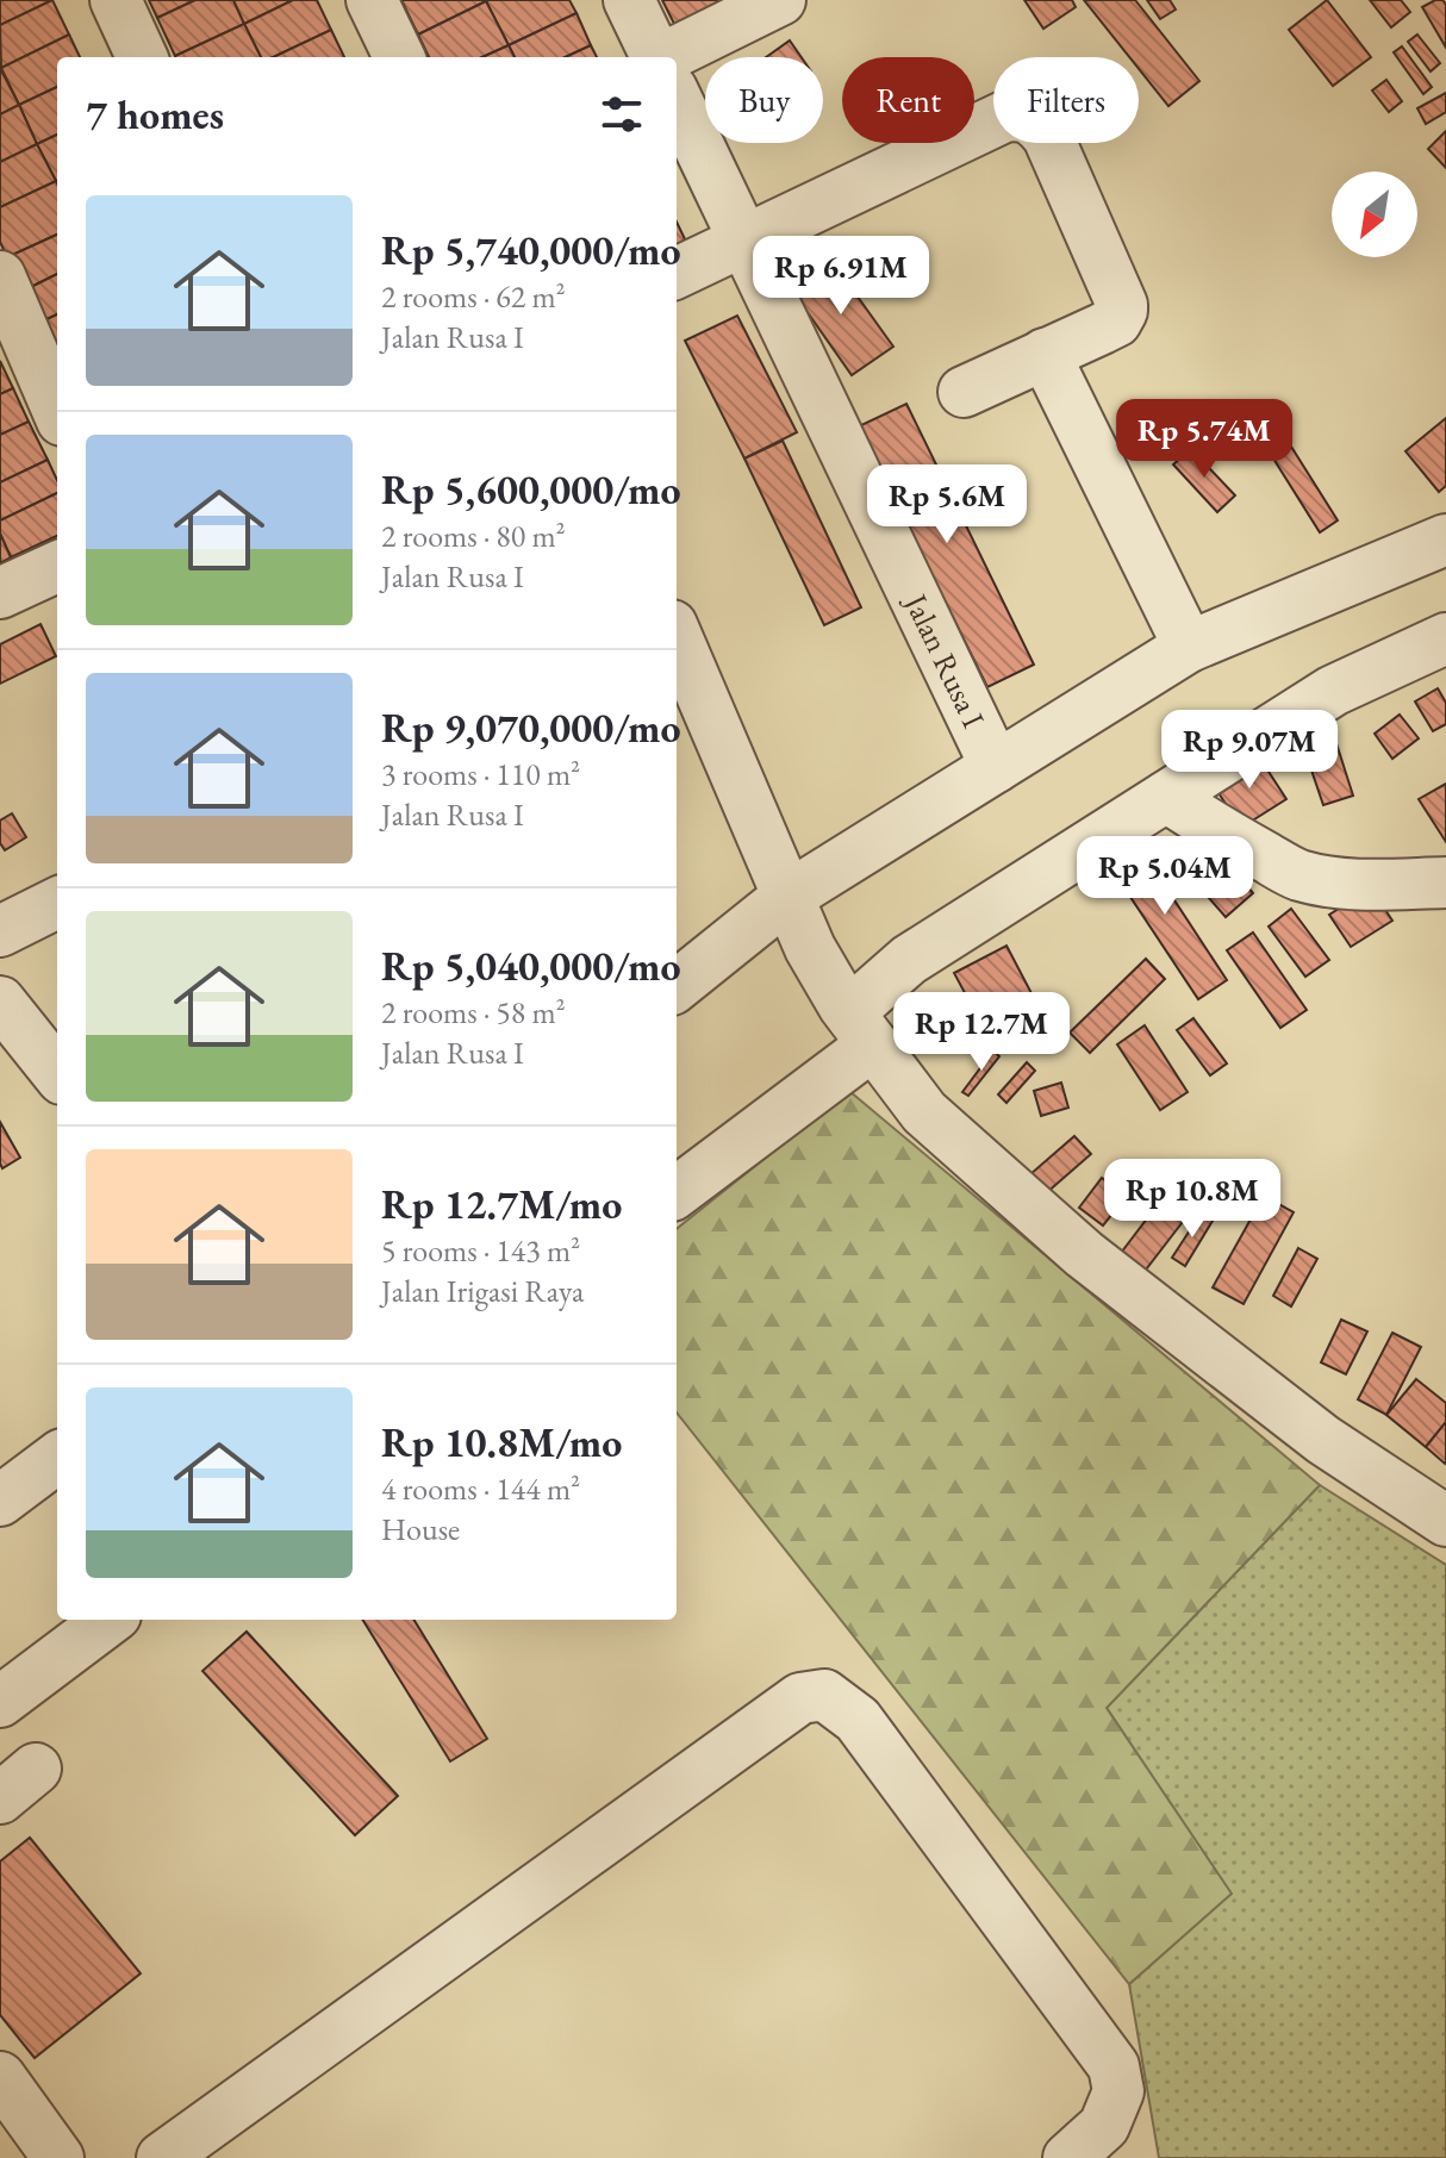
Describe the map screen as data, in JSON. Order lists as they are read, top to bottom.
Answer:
{
  "streets": {
    "street": ["Jalan Rusa I"]
  },
  "north": "bottom left",
  "page": {
    "chip": ["Buy", "Rent", "Filters"],
    "heading": "7 homes",
    "list": [
      {
        "name": "Rp 5,740,000/mo",
        "note": "2 rooms · 62 m² · Jalan Rusa I"
      },
      {
        "name": "Rp 5,600,000/mo",
        "note": "2 rooms · 80 m² · Jalan Rusa I"
      },
      {
        "name": "Rp 9,070,000/mo",
        "note": "3 rooms · 110 m² · Jalan Rusa I"
      },
      {
        "name": "Rp 5,040,000/mo",
        "note": "2 rooms · 58 m² · Jalan Rusa I"
      },
      {
        "name": "Rp 12.7M/mo",
        "note": "5 rooms · 143 m² · Jalan Irigasi Raya"
      },
      {
        "name": "Rp 10.8M/mo",
        "note": "4 rooms · 144 m² · House"
      }
    ],
    "price": [
      "Rp 6.91M",
      "Rp 5.74M",
      "Rp 5.6M",
      "Rp 9.07M",
      "Rp 5.04M",
      "Rp 12.7M",
      "Rp 10.8M"
    ]
  }
}
